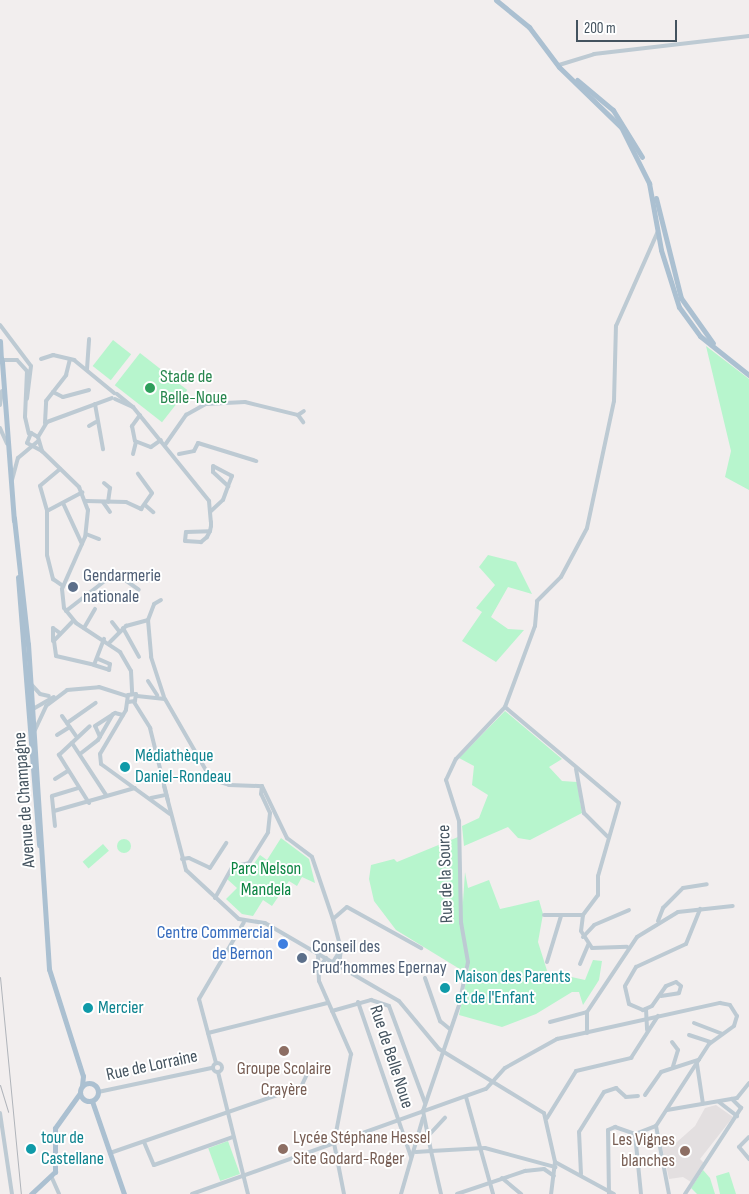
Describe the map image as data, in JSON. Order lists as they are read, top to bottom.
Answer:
{
  "streets": {
    "main road": ["Avenue de Champagne"],
    "street": ["Rue de la Source", "Rue de Belle Noue", "Rue de Lorraine"]
  },
  "parks": ["Parc Nelson Mandela"],
  "places": [
    "Stade de Belle-Noue",
    "Gendarmerie nationale",
    "Médiathèque Daniel-Rondeau",
    "Centre Commercial de Bernon",
    "Conseil des Prud’hommes Epernay",
    "Maison des Parents et de l'Enfant",
    "Mercier",
    "Groupe Scolaire Crayère",
    "tour de Castellane",
    "Lycée Stéphane Hessel Site Godard-Roger",
    "Les Vignes blanches"
  ],
  "scale_bar": "200 m"
}
